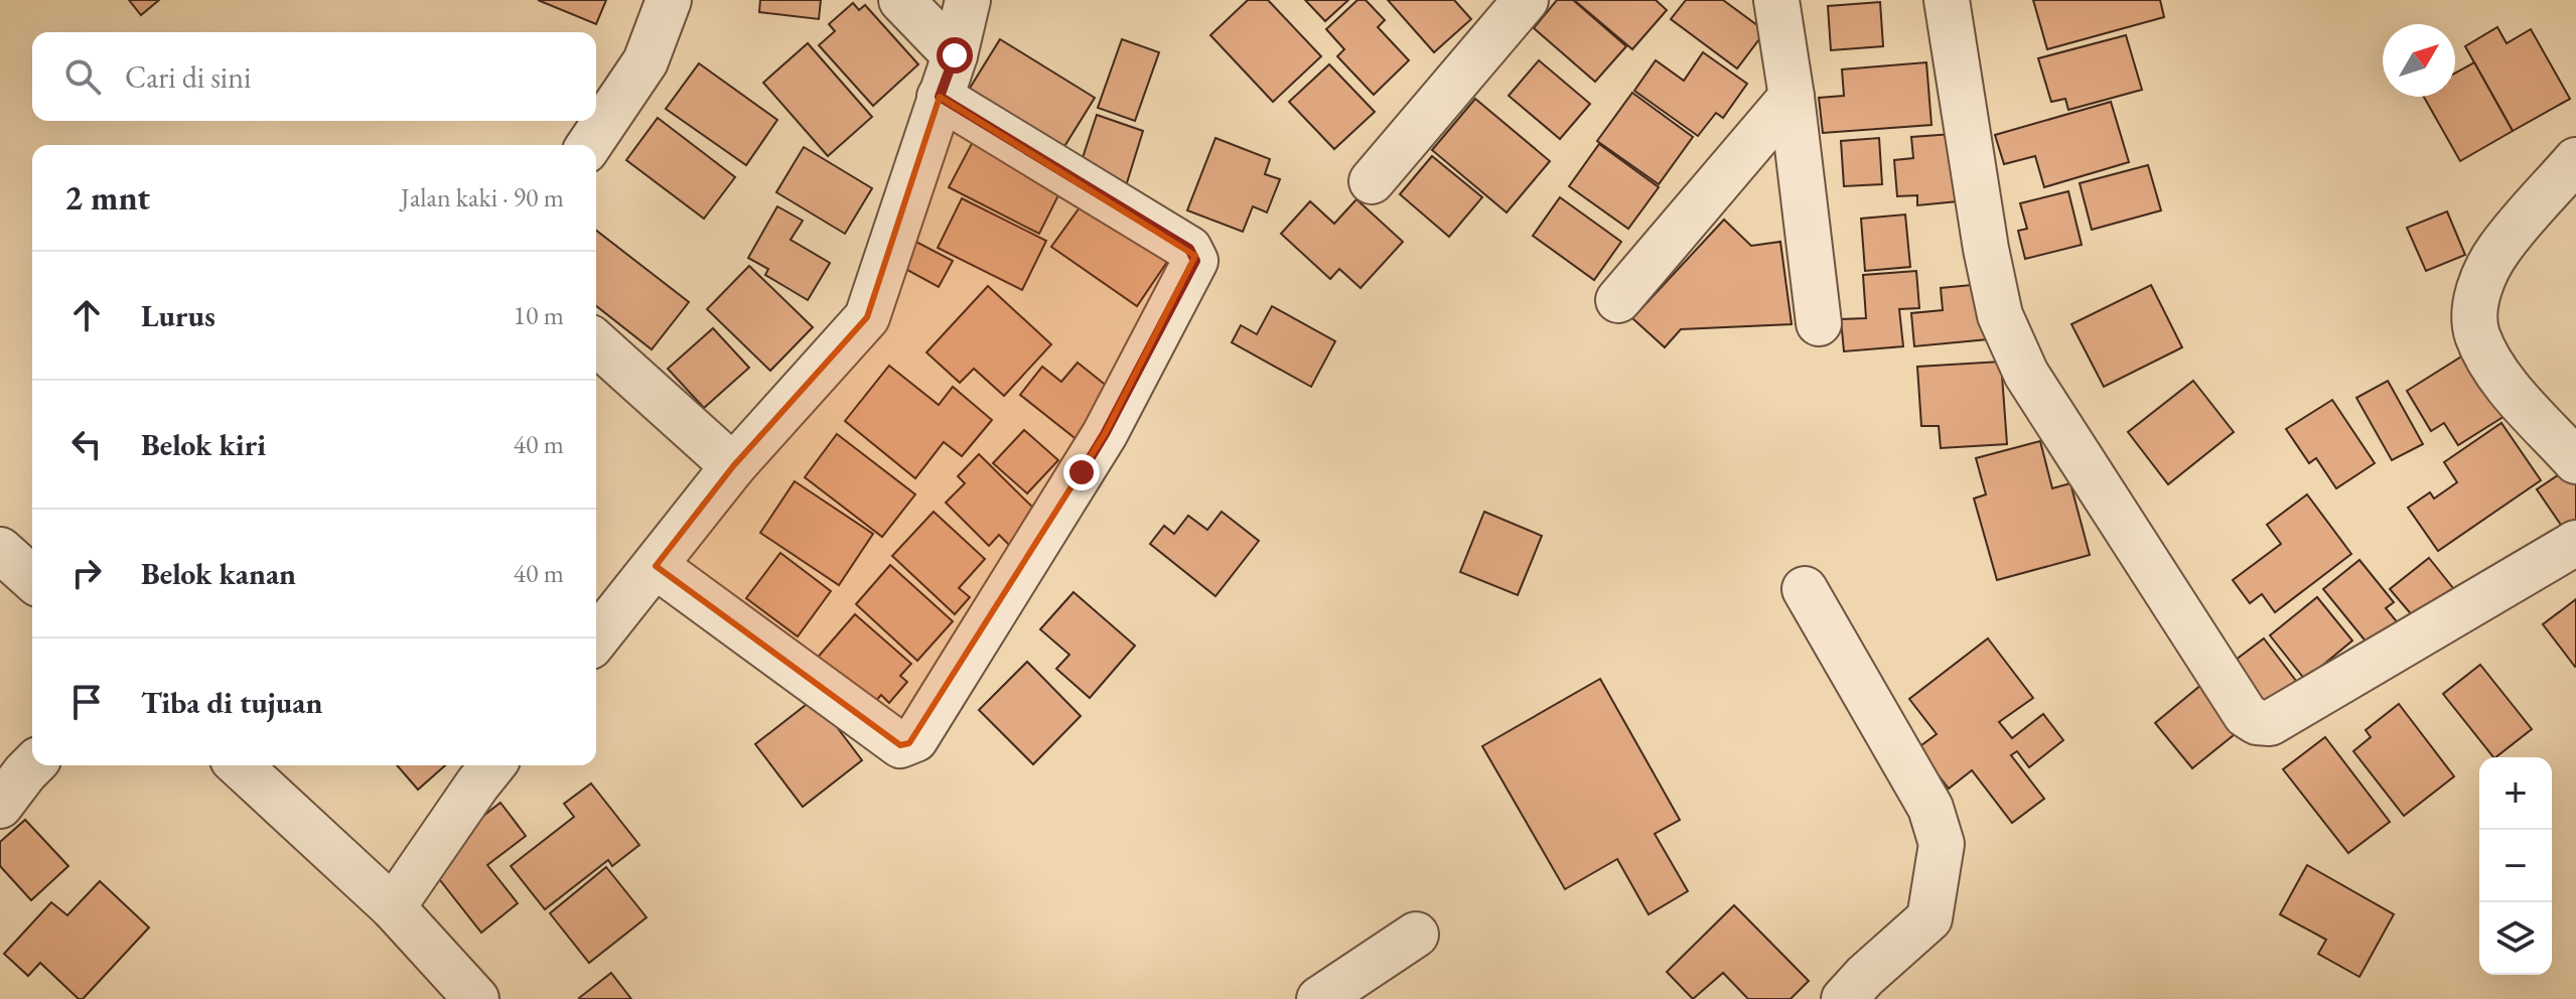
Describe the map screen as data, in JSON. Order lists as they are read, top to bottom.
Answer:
{
  "north": "top right",
  "page": {
    "search": "Cari di sini",
    "heading": ["2 mnt", "Jalan kaki · 90 m"],
    "list": [
      ["Lurus", "10 m"],
      ["Belok kiri", "40 m"],
      ["Belok kanan", "40 m"],
      "Tiba di tujuan"
    ],
    "map_buttons": ["+", "−"]
  }
}
